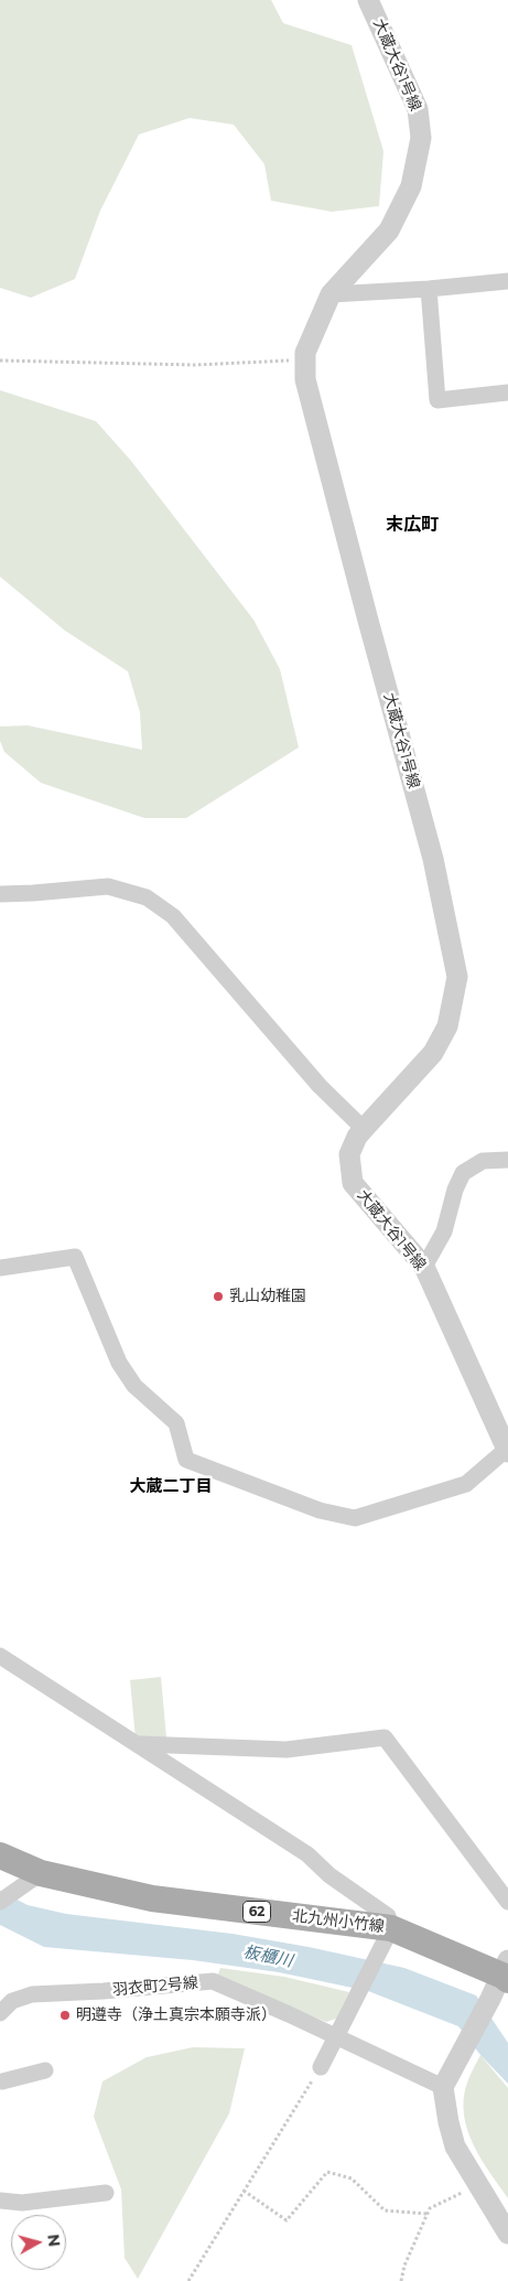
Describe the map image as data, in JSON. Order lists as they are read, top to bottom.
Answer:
{
  "streets": {
    "main road": ["62", "北九州小竹線"],
    "street": ["大蔵大谷1号線", "羽衣町2号線"]
  },
  "districts": ["末広町", "大蔵二丁目"],
  "water": ["板櫃川"],
  "places": ["乳山幼稚園", "明遵寺（浄土真宗本願寺派）"],
  "north": "right"
}
